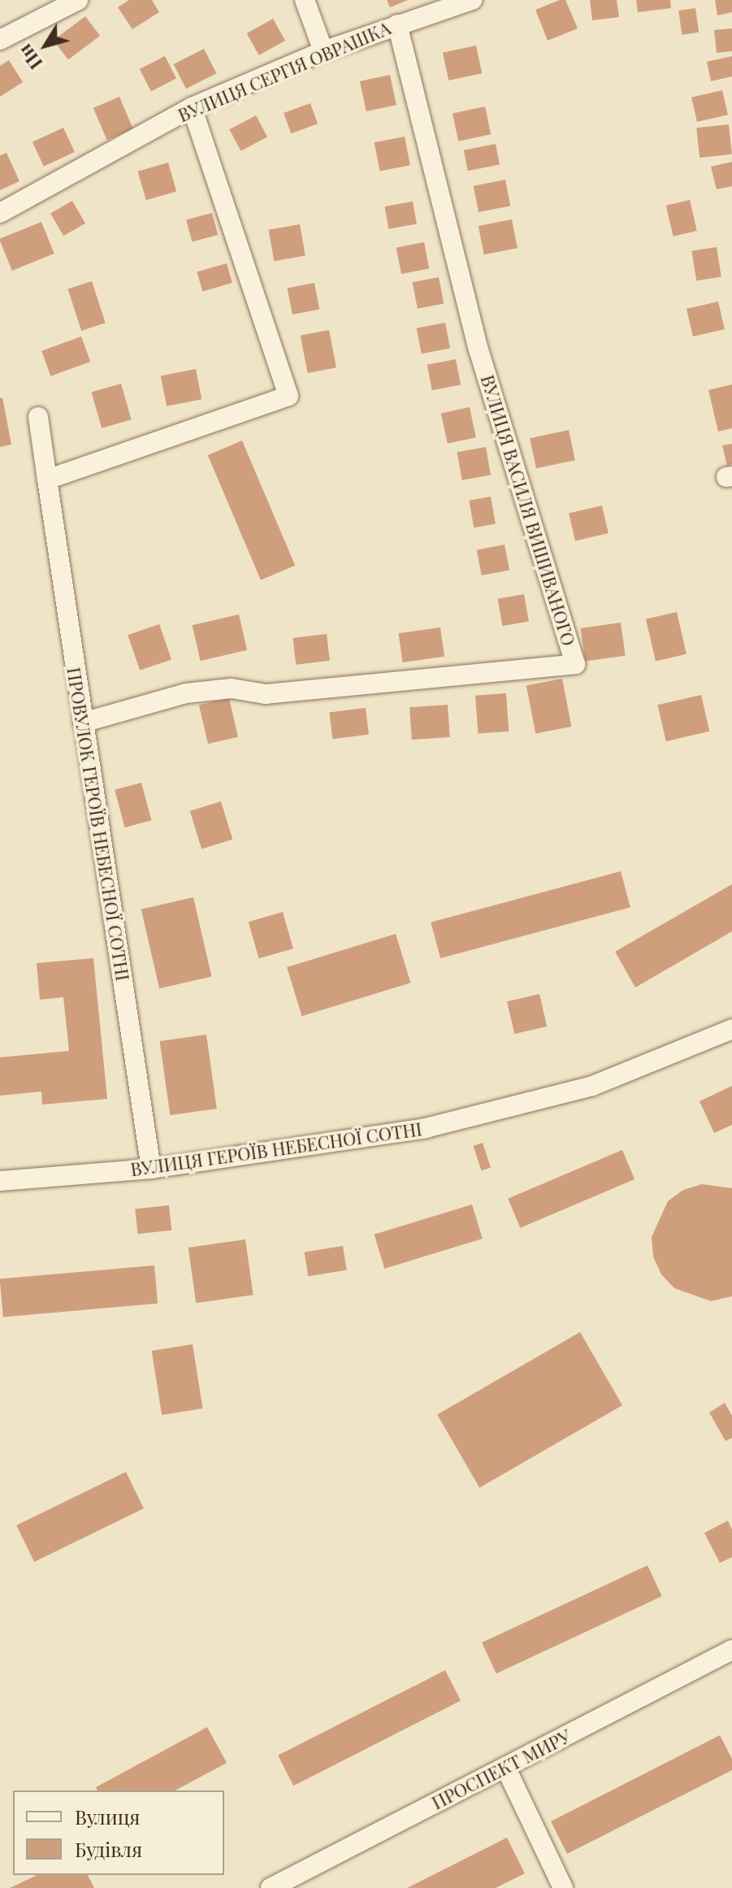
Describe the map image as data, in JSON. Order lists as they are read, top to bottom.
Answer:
{
  "streets": {
    "street": [
      "ВУЛИЦЯ СЕРГІЯ ОВРАШКА",
      "ВУЛИЦЯ ВАСИЛЯ ВИШИВАНОГО",
      "ПРОВУЛОК ГЕРОЇВ НЕБЕСНОЇ СОТНІ",
      "ВУЛИЦЯ ГЕРОЇВ НЕБЕСНОЇ СОТНІ",
      "ПРОСПЕКТ МИРУ"
    ]
  },
  "crossings": [
    ["ВУЛИЦЯ СЕРГІЯ ОВРАШКА", "ВУЛИЦЯ ВАСИЛЯ ВИШИВАНОГО"],
    ["ВУЛИЦЯ ВАСИЛЯ ВИШИВАНОГО", "ПРОВУЛОК ГЕРОЇВ НЕБЕСНОЇ СОТНІ"],
    ["ПРОВУЛОК ГЕРОЇВ НЕБЕСНОЇ СОТНІ", "ВУЛИЦЯ ГЕРОЇВ НЕБЕСНОЇ СОТНІ"]
  ],
  "legend": ["Вулиця", "Будівля"],
  "north": "bottom left"
}
